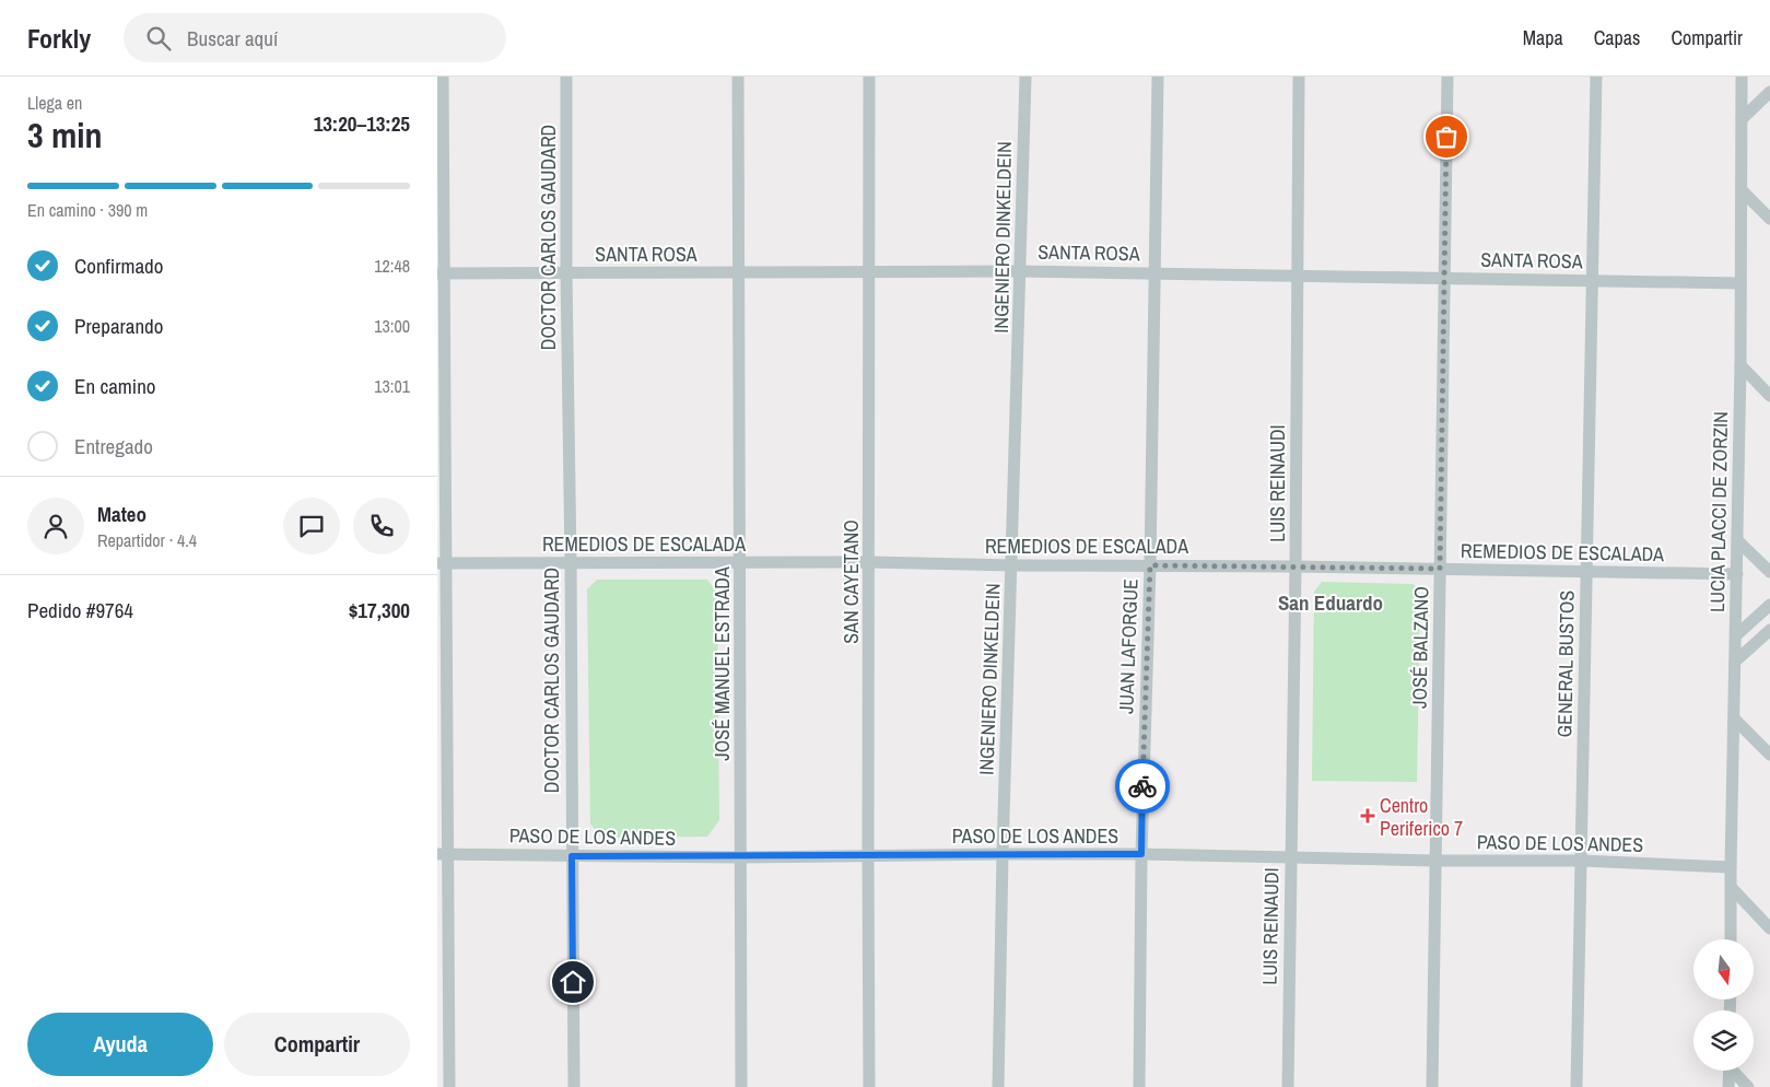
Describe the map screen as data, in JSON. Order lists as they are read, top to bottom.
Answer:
{
  "streets": {
    "street": [
      "DOCTOR CARLOS GAUDARD",
      "INGENIERO DINKELDEIN",
      "SANTA ROSA",
      "LUIS REINAUDI",
      "LUCIA PLACCI DE ZORZIN",
      "REMEDIOS DE ESCALADA",
      "SAN CAYETANO",
      "JUAN LAFORGUE",
      "JOSÉ BALZANO",
      "JOSÉ MANUEL ESTRADA",
      "GENERAL BUSTOS",
      "PASO DE LOS ANDES"
    ]
  },
  "crossings": [
    ["DOCTOR CARLOS GAUDARD", "SANTA ROSA"],
    ["DOCTOR CARLOS GAUDARD", "REMEDIOS DE ESCALADA"],
    ["DOCTOR CARLOS GAUDARD", "PASO DE LOS ANDES"],
    ["INGENIERO DINKELDEIN", "SANTA ROSA"],
    ["INGENIERO DINKELDEIN", "REMEDIOS DE ESCALADA"],
    ["INGENIERO DINKELDEIN", "PASO DE LOS ANDES"],
    ["SANTA ROSA", "LUIS REINAUDI"],
    ["SANTA ROSA", "LUCIA PLACCI DE ZORZIN"],
    ["SANTA ROSA", "SAN CAYETANO"],
    ["SANTA ROSA", "JUAN LAFORGUE"],
    ["SANTA ROSA", "JOSÉ BALZANO"],
    ["SANTA ROSA", "JOSÉ MANUEL ESTRADA"],
    ["SANTA ROSA", "GENERAL BUSTOS"],
    ["LUIS REINAUDI", "REMEDIOS DE ESCALADA"],
    ["LUIS REINAUDI", "PASO DE LOS ANDES"],
    ["LUCIA PLACCI DE ZORZIN", "REMEDIOS DE ESCALADA"],
    ["LUCIA PLACCI DE ZORZIN", "PASO DE LOS ANDES"],
    ["REMEDIOS DE ESCALADA", "SAN CAYETANO"],
    ["REMEDIOS DE ESCALADA", "JUAN LAFORGUE"],
    ["REMEDIOS DE ESCALADA", "JOSÉ BALZANO"],
    ["REMEDIOS DE ESCALADA", "JOSÉ MANUEL ESTRADA"],
    ["REMEDIOS DE ESCALADA", "GENERAL BUSTOS"],
    ["SAN CAYETANO", "PASO DE LOS ANDES"],
    ["JUAN LAFORGUE", "PASO DE LOS ANDES"],
    ["JOSÉ BALZANO", "PASO DE LOS ANDES"],
    ["JOSÉ MANUEL ESTRADA", "PASO DE LOS ANDES"],
    ["GENERAL BUSTOS", "PASO DE LOS ANDES"]
  ],
  "districts": ["San Eduardo"],
  "places": {
    "health": ["Centro Periferico 7"]
  },
  "north": "bottom",
  "page": {
    "header": "Forkly",
    "search": "Buscar aquí",
    "nav": ["Mapa", "Capas", "Compartir"],
    "heading": ["3 min", "Llega en", "13:20–13:25"],
    "panel": [
      "Mateo",
      "Repartidor · 4.4",
      "Pedido #9764",
      "$17,300"
    ],
    "bar": "En camino · 390 m",
    "list": [
      ["Confirmado", "12:48"],
      ["Preparando", "13:00"],
      ["En camino", "13:01"],
      "Entregado"
    ],
    "buttons": ["Ayuda", "Compartir"]
  }
}
